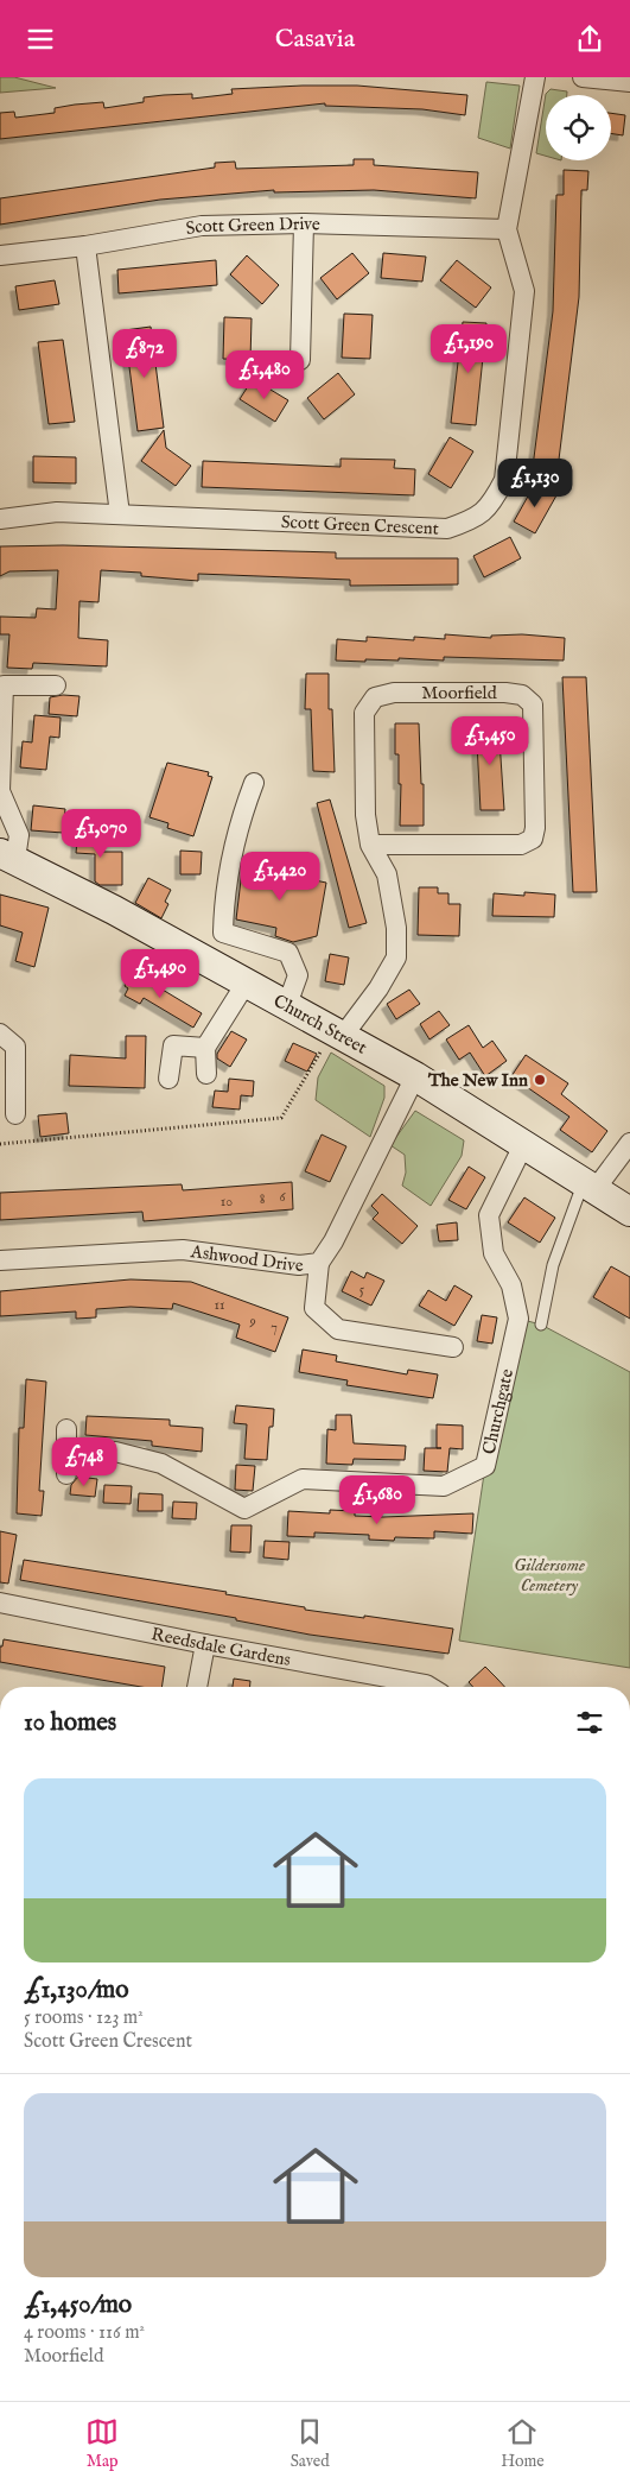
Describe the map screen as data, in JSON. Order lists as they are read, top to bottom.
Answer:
{
  "streets": {
    "main road": ["Church Street"],
    "street": [
      "Scott Green Drive",
      "Scott Green Crescent",
      "Moorfield",
      "Ashwood Drive",
      "Churchgate",
      "Reedsdale Gardens"
    ]
  },
  "crossings": [
    ["Scott Green Drive", "Scott Green Crescent"],
    ["Moorfield", "Church Street"],
    ["Church Street", "Ashwood Drive"],
    ["Church Street", "Churchgate"]
  ],
  "parks": ["Gildersome Cemetery"],
  "places": ["The New Inn"],
  "house_numbers": [
    "6",
    "8",
    "10",
    "5",
    "11",
    "9",
    "7"
  ],
  "page": {
    "header": "Casavia",
    "price": [
      "£1,190",
      "£872",
      "£1,480",
      "£1,130",
      "£1,450",
      "£1,070",
      "£1,420",
      "£1,490",
      "£748",
      "£1,680"
    ],
    "heading": "10 homes",
    "list": [
      {
        "name": "£1,130/mo",
        "note": "5 rooms · 123 m² · Scott Green Crescent"
      },
      {
        "name": "£1,450/mo",
        "note": "4 rooms · 116 m² · Moorfield"
      }
    ],
    "tabs": ["Map", "Saved", "Home"]
  }
}
